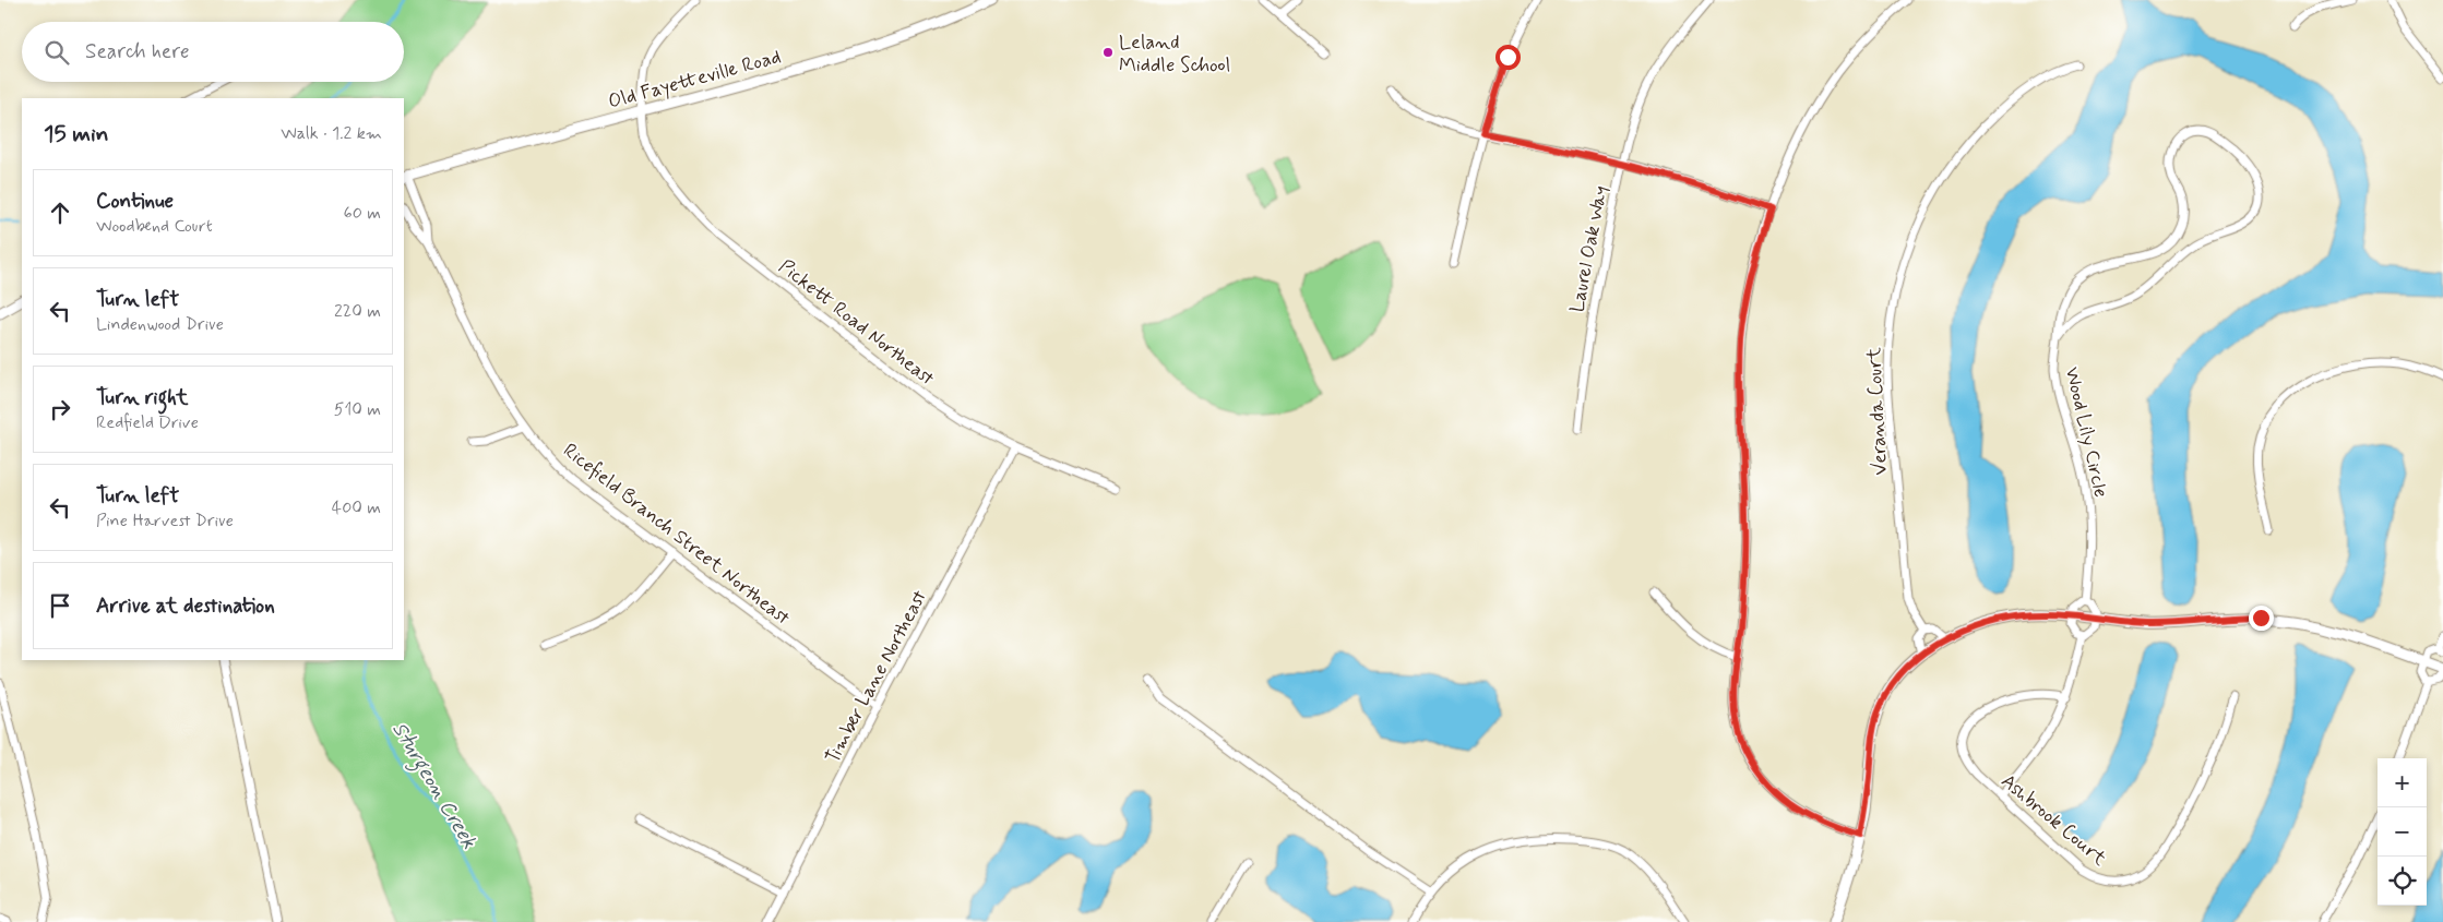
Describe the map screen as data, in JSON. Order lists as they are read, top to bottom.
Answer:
{
  "streets": {
    "street": [
      "Old Fayetteville Road",
      "Laurel Oak Way",
      "Pickett Road Northeast",
      "Veranda Court",
      "Wood Lily Circle",
      "Ricefield Branch Street Northeast",
      "Timber Lane Northeast",
      "Ashbrook Court"
    ]
  },
  "crossings": [
    ["Old Fayetteville Road", "Pickett Road Northeast"],
    ["Old Fayetteville Road", "Ricefield Branch Street Northeast"],
    ["Pickett Road Northeast", "Timber Lane Northeast"],
    ["Ricefield Branch Street Northeast", "Timber Lane Northeast"]
  ],
  "water": ["Sturgeon Creek"],
  "places": ["Leland Middle School"],
  "page": {
    "search": "Search here",
    "heading": ["15 min", "Walk · 1.2 km"],
    "list": [
      ["Continue", "Woodbend Court", "60 m"],
      ["Turn left", "Lindenwood Drive", "220 m"],
      ["Turn right", "Redfield Drive", "510 m"],
      ["Turn left", "Pine Harvest Drive", "400 m"],
      "Arrive at destination"
    ],
    "map_buttons": ["+", "−"]
  }
}
